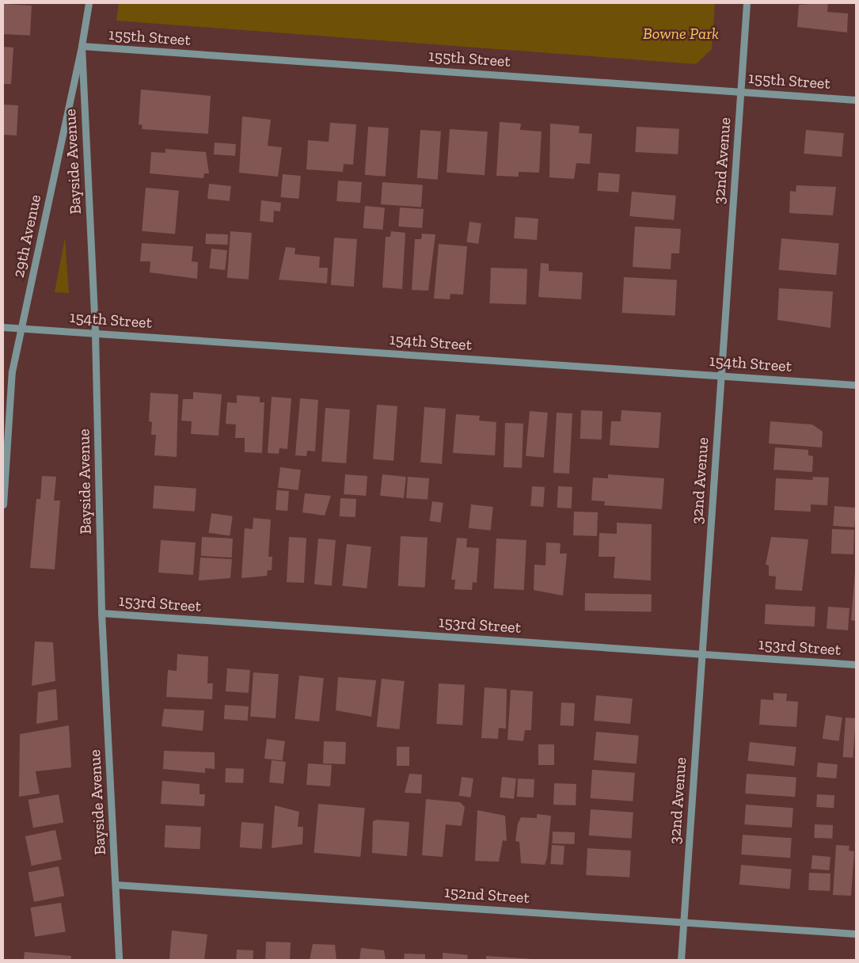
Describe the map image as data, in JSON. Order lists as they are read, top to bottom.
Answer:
{
  "streets": {
    "street": [
      "155th Street",
      "32nd Avenue",
      "Bayside Avenue",
      "29th Avenue",
      "154th Street",
      "153rd Street",
      "152nd Street"
    ]
  },
  "crossings": [
    ["155th Street", "32nd Avenue"],
    ["155th Street", "Bayside Avenue"],
    ["155th Street", "29th Avenue"],
    ["32nd Avenue", "154th Street"],
    ["32nd Avenue", "153rd Street"],
    ["32nd Avenue", "152nd Street"],
    ["Bayside Avenue", "29th Avenue"],
    ["Bayside Avenue", "154th Street"],
    ["Bayside Avenue", "153rd Street"],
    ["Bayside Avenue", "152nd Street"],
    ["29th Avenue", "154th Street"]
  ],
  "parks": ["Bowne Park"]
}
